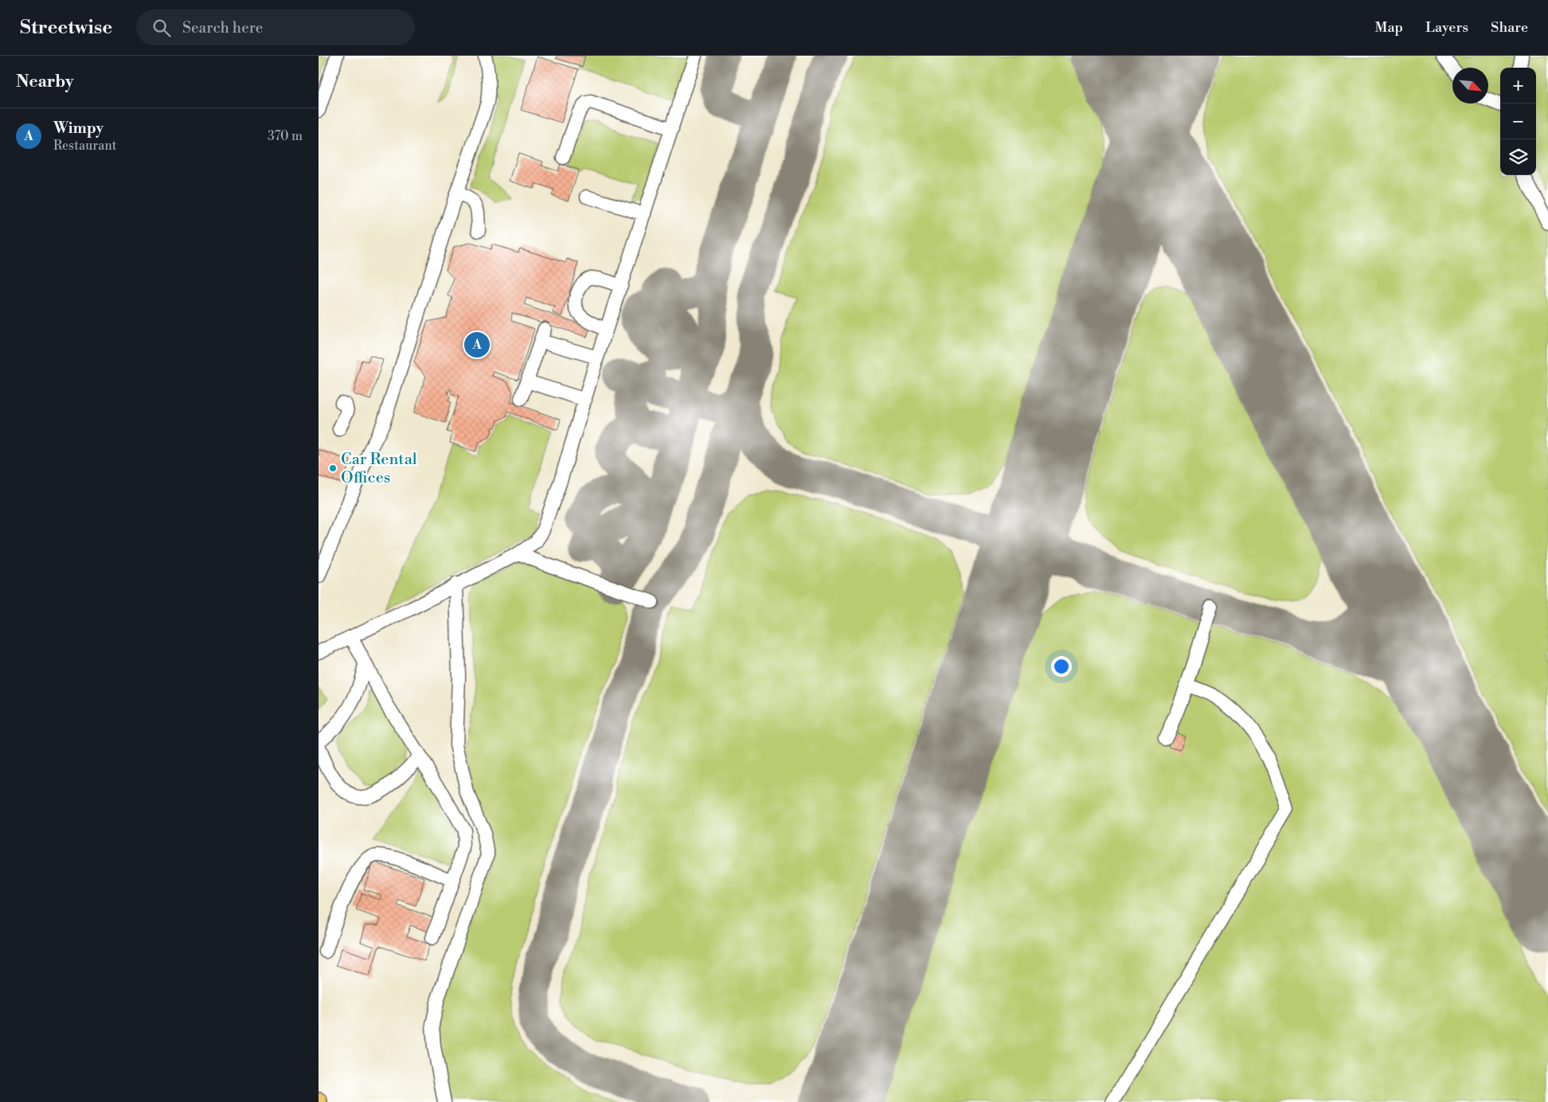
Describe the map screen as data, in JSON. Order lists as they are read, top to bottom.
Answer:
{
  "places": ["Car Rental Offices"],
  "north": "bottom right",
  "page": {
    "header": "Streetwise",
    "search": "Search here",
    "nav": ["Map", "Layers", "Share"],
    "heading": "Nearby",
    "map_buttons": ["+", "−"],
    "list": [
      {
        "mark": "A",
        "name": "Wimpy",
        "note": "Restaurant",
        "value": "370 m"
      }
    ],
    "pins": "A"
  }
}
